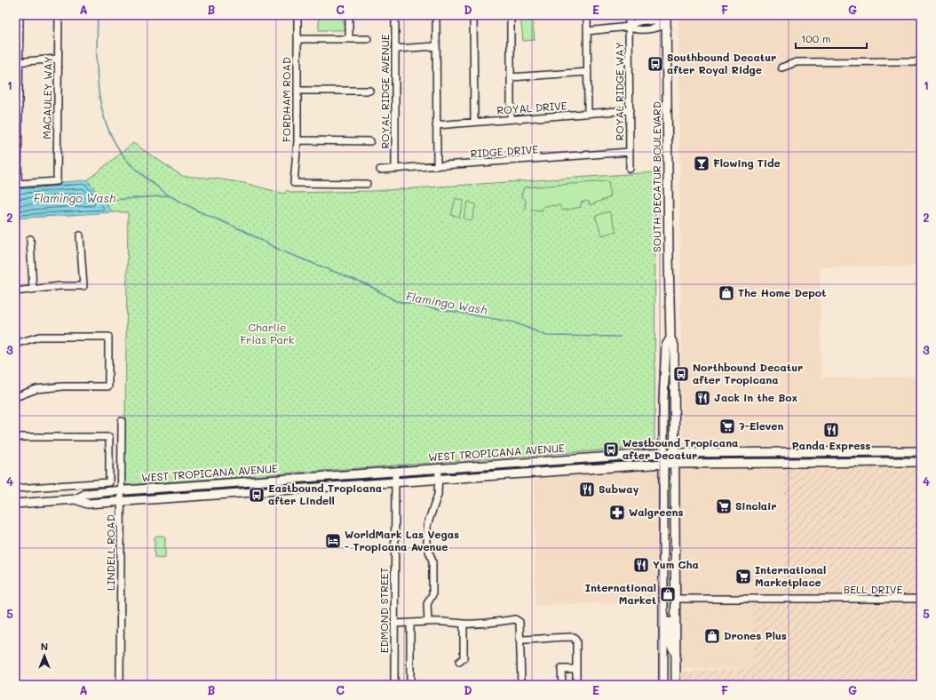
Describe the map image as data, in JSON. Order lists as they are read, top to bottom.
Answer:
{
  "streets": {
    "main road": ["SOUTH DECATUR BOULEVARD", "WEST TROPICANA AVENUE"],
    "street": [
      "ROYAL RIDGE AVENUE",
      "ROYAL RIDGE WAY",
      "MACAULEY WAY",
      "FORDHAM ROAD",
      "ROYAL DRIVE",
      "RIDGE DRIVE",
      "LINDELL ROAD",
      "BELL DRIVE",
      "EDMOND STREET"
    ]
  },
  "crossings": [
    ["ROYAL RIDGE AVENUE", "RIDGE DRIVE"],
    ["ROYAL RIDGE WAY", "ROYAL DRIVE"],
    ["ROYAL RIDGE WAY", "RIDGE DRIVE"],
    ["SOUTH DECATUR BOULEVARD", "WEST TROPICANA AVENUE"],
    ["SOUTH DECATUR BOULEVARD", "BELL DRIVE"],
    ["WEST TROPICANA AVENUE", "LINDELL ROAD"],
    ["WEST TROPICANA AVENUE", "EDMOND STREET"]
  ],
  "water": ["Flamingo Wash"],
  "parks": ["Charlie Frias Park"],
  "places": {
    "bus stop": [
      "Southbound Decatur after Royal Ridge",
      "Northbound Decatur after Tropicana",
      "Westbound Tropicana after Decatur",
      "Eastbound Tropicana after Lindell"
    ],
    "bar": ["Flowing Tide"],
    "shop": ["The Home Depot", "International Market", "Drones Plus"],
    "restaurant": [
      "Jack in the Box",
      "Panda Express",
      "Subway",
      "Yum Cha"
    ],
    "supermarket": ["7-Eleven", "Sinclair", "International Marketplace"],
    "pharmacy": ["Walgreens"],
    "hotel": ["WorldMark Las Vegas - Tropicana Avenue"]
  },
  "scale_bar": "100 m",
  "north": "top",
  "grid": {
    "columns": [
      "A",
      "B",
      "C",
      "D",
      "E",
      "F",
      "G"
    ],
    "rows": [
      "1",
      "2",
      "3",
      "4",
      "5"
    ]
  }
}
